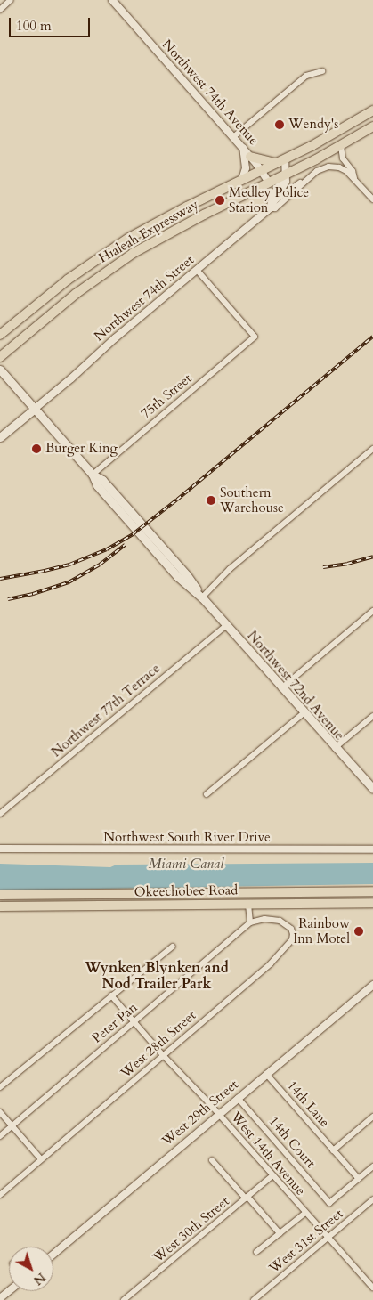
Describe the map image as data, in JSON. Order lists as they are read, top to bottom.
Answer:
{
  "streets": {
    "main road": [
      "Hialeah Expressway",
      "Northwest 74th Street",
      "Northwest 72nd Avenue",
      "Okeechobee Road"
    ],
    "street": [
      "Northwest 74th Avenue",
      "75th Street",
      "Northwest 77th Terrace",
      "Northwest South River Drive",
      "Peter Pan",
      "West 28th Street",
      "14th Lane",
      "West 29th Street",
      "14th Court",
      "West 14th Avenue",
      "West 30th Street",
      "West 31st Street"
    ]
  },
  "crossings": [
    ["Northwest 74th Avenue", "Hialeah Expressway"],
    ["Northwest 74th Street", "75th Street"],
    ["Northwest 74th Street", "Northwest 72nd Avenue"],
    ["75th Street", "Northwest 72nd Avenue"],
    ["Northwest 72nd Avenue", "Northwest 77th Terrace"],
    ["Peter Pan", "West 28th Street"],
    ["Peter Pan", "West 14th Avenue"],
    ["West 28th Street", "West 14th Avenue"],
    ["14th Lane", "West 29th Street"],
    ["14th Lane", "14th Court"],
    ["West 29th Street", "14th Court"],
    ["West 29th Street", "West 14th Avenue"],
    ["West 14th Avenue", "West 30th Street"],
    ["West 14th Avenue", "West 31st Street"]
  ],
  "districts": ["Wynken Blynken and Nod Trailer Park"],
  "water": ["Miami Canal"],
  "places": [
    "Wendy's",
    "Medley Police Station",
    "Burger King",
    "Southern Warehouse",
    "Rainbow Inn Motel"
  ],
  "scale_bar": "100 m",
  "north": "bottom right"
}
